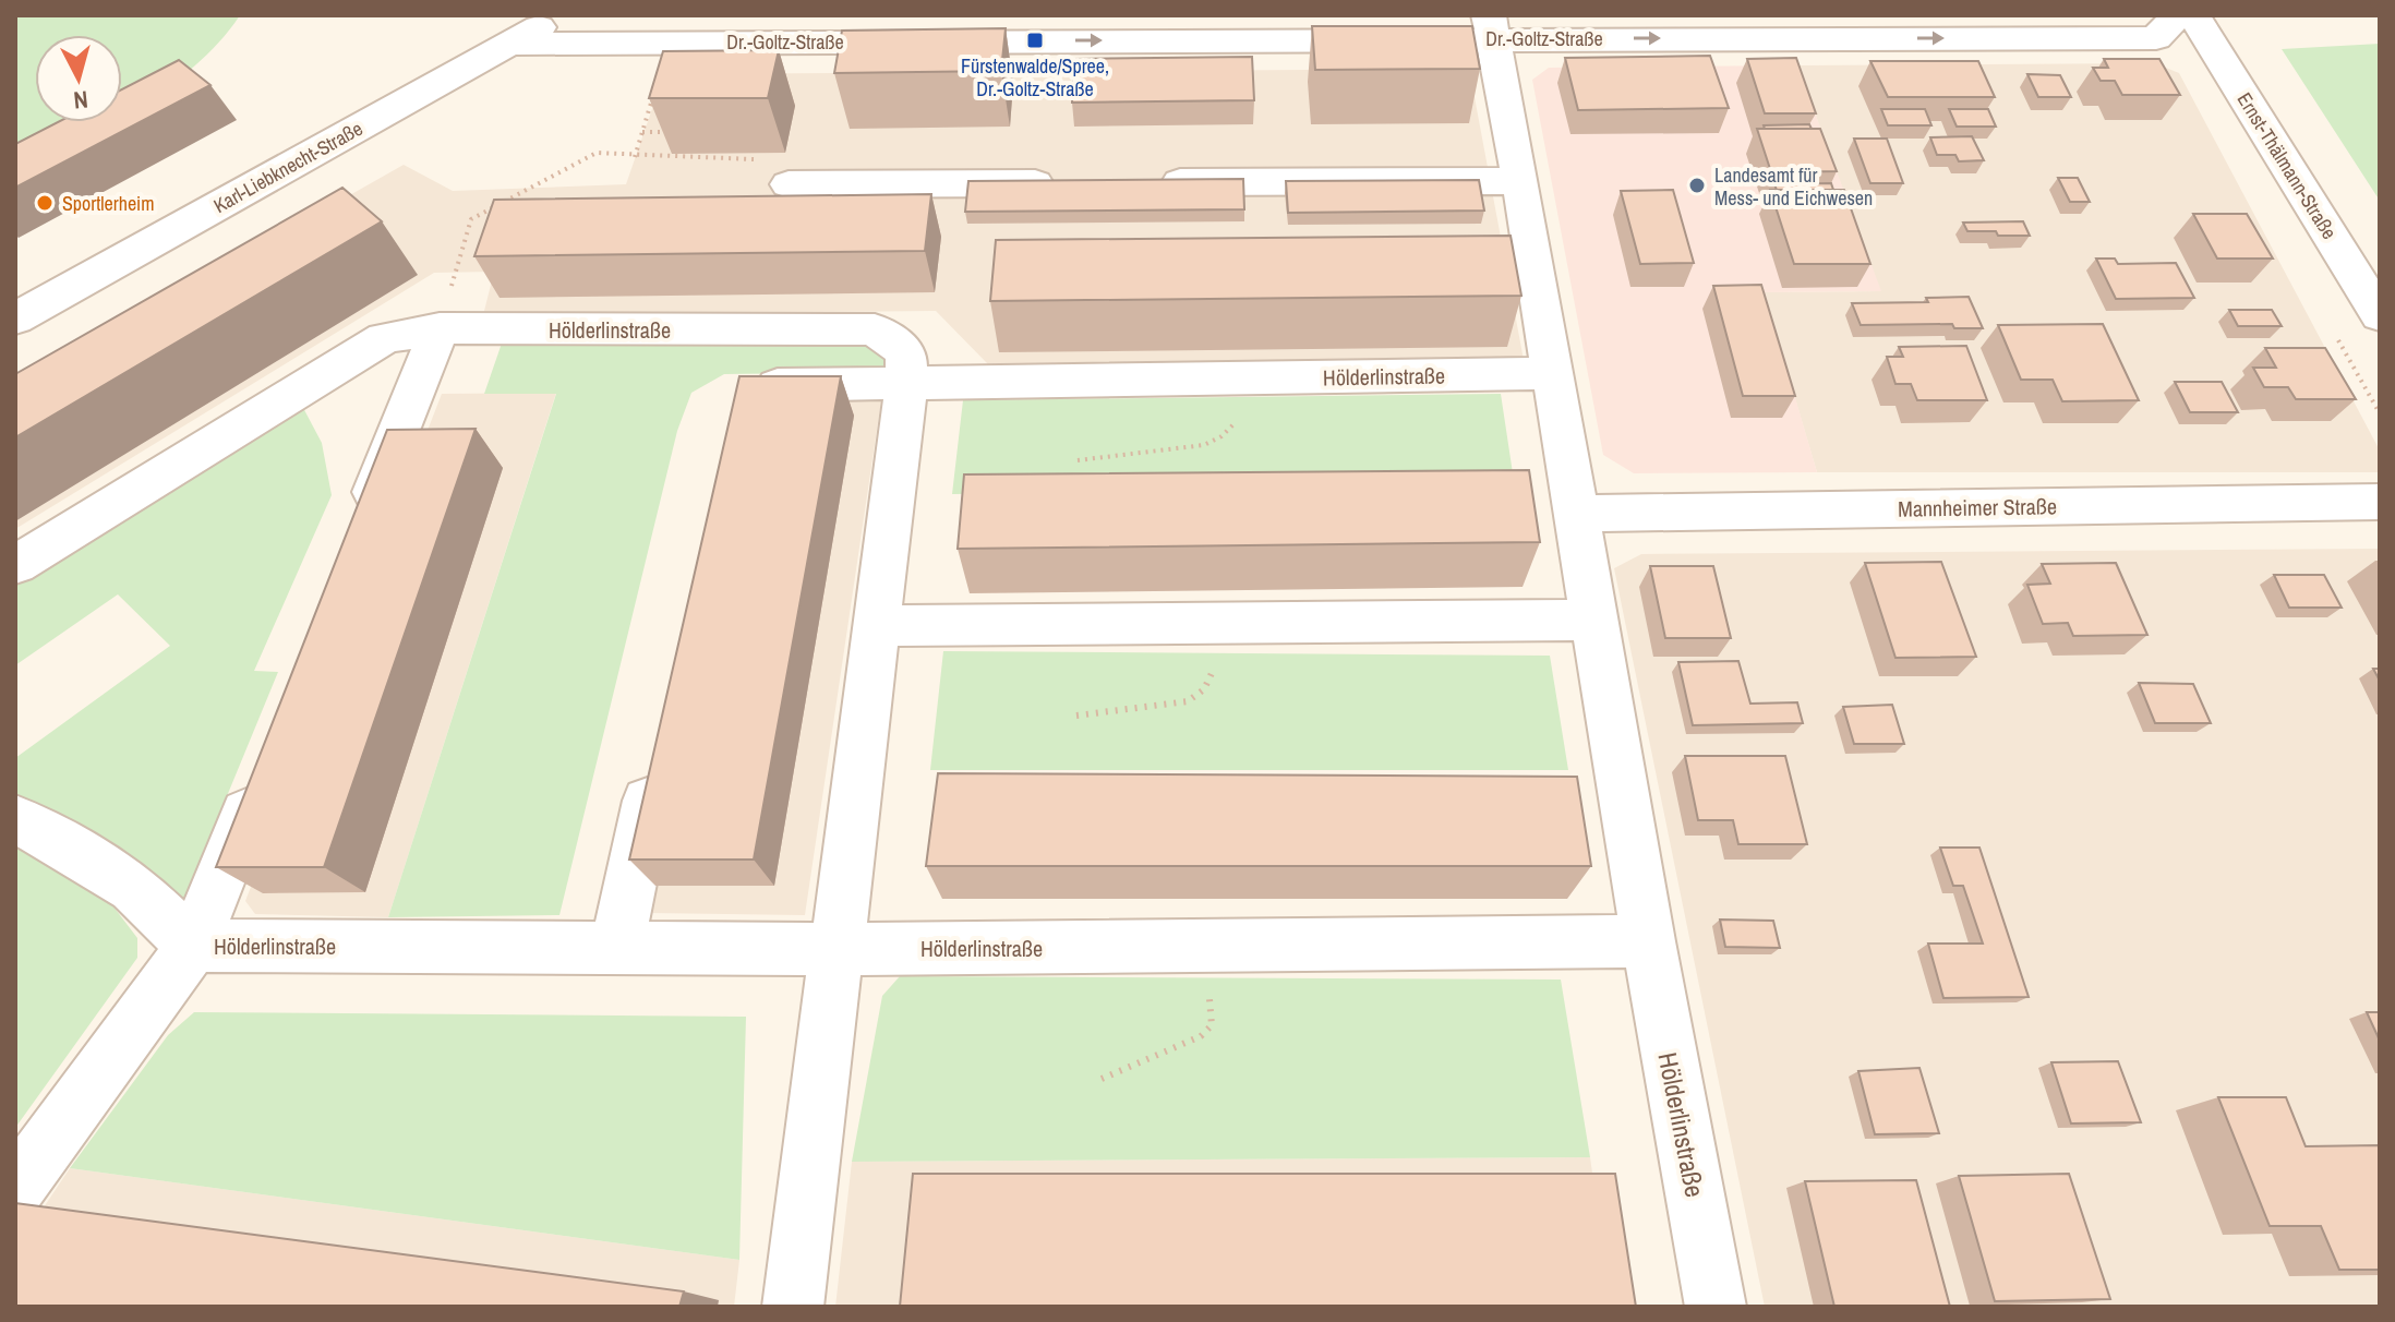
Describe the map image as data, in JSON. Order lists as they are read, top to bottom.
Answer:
{
  "streets": {
    "street": [
      "Dr.-Goltz-Straße",
      "Ernst-Thälmann-Straße",
      "Karl-Liebknecht-Straße",
      "Hölderlinstraße",
      "Mannheimer Straße"
    ]
  },
  "crossings": [
    ["Dr.-Goltz-Straße", "Karl-Liebknecht-Straße"],
    ["Dr.-Goltz-Straße", "Hölderlinstraße"],
    ["Hölderlinstraße", "Mannheimer Straße"]
  ],
  "places": {
    "transit": ["Fürstenwalde/Spree, Dr.-Goltz-Straße"],
    "other": ["Landesamt für Mess- und Eichwesen", "Sportlerheim"]
  },
  "north": "bottom"
}
